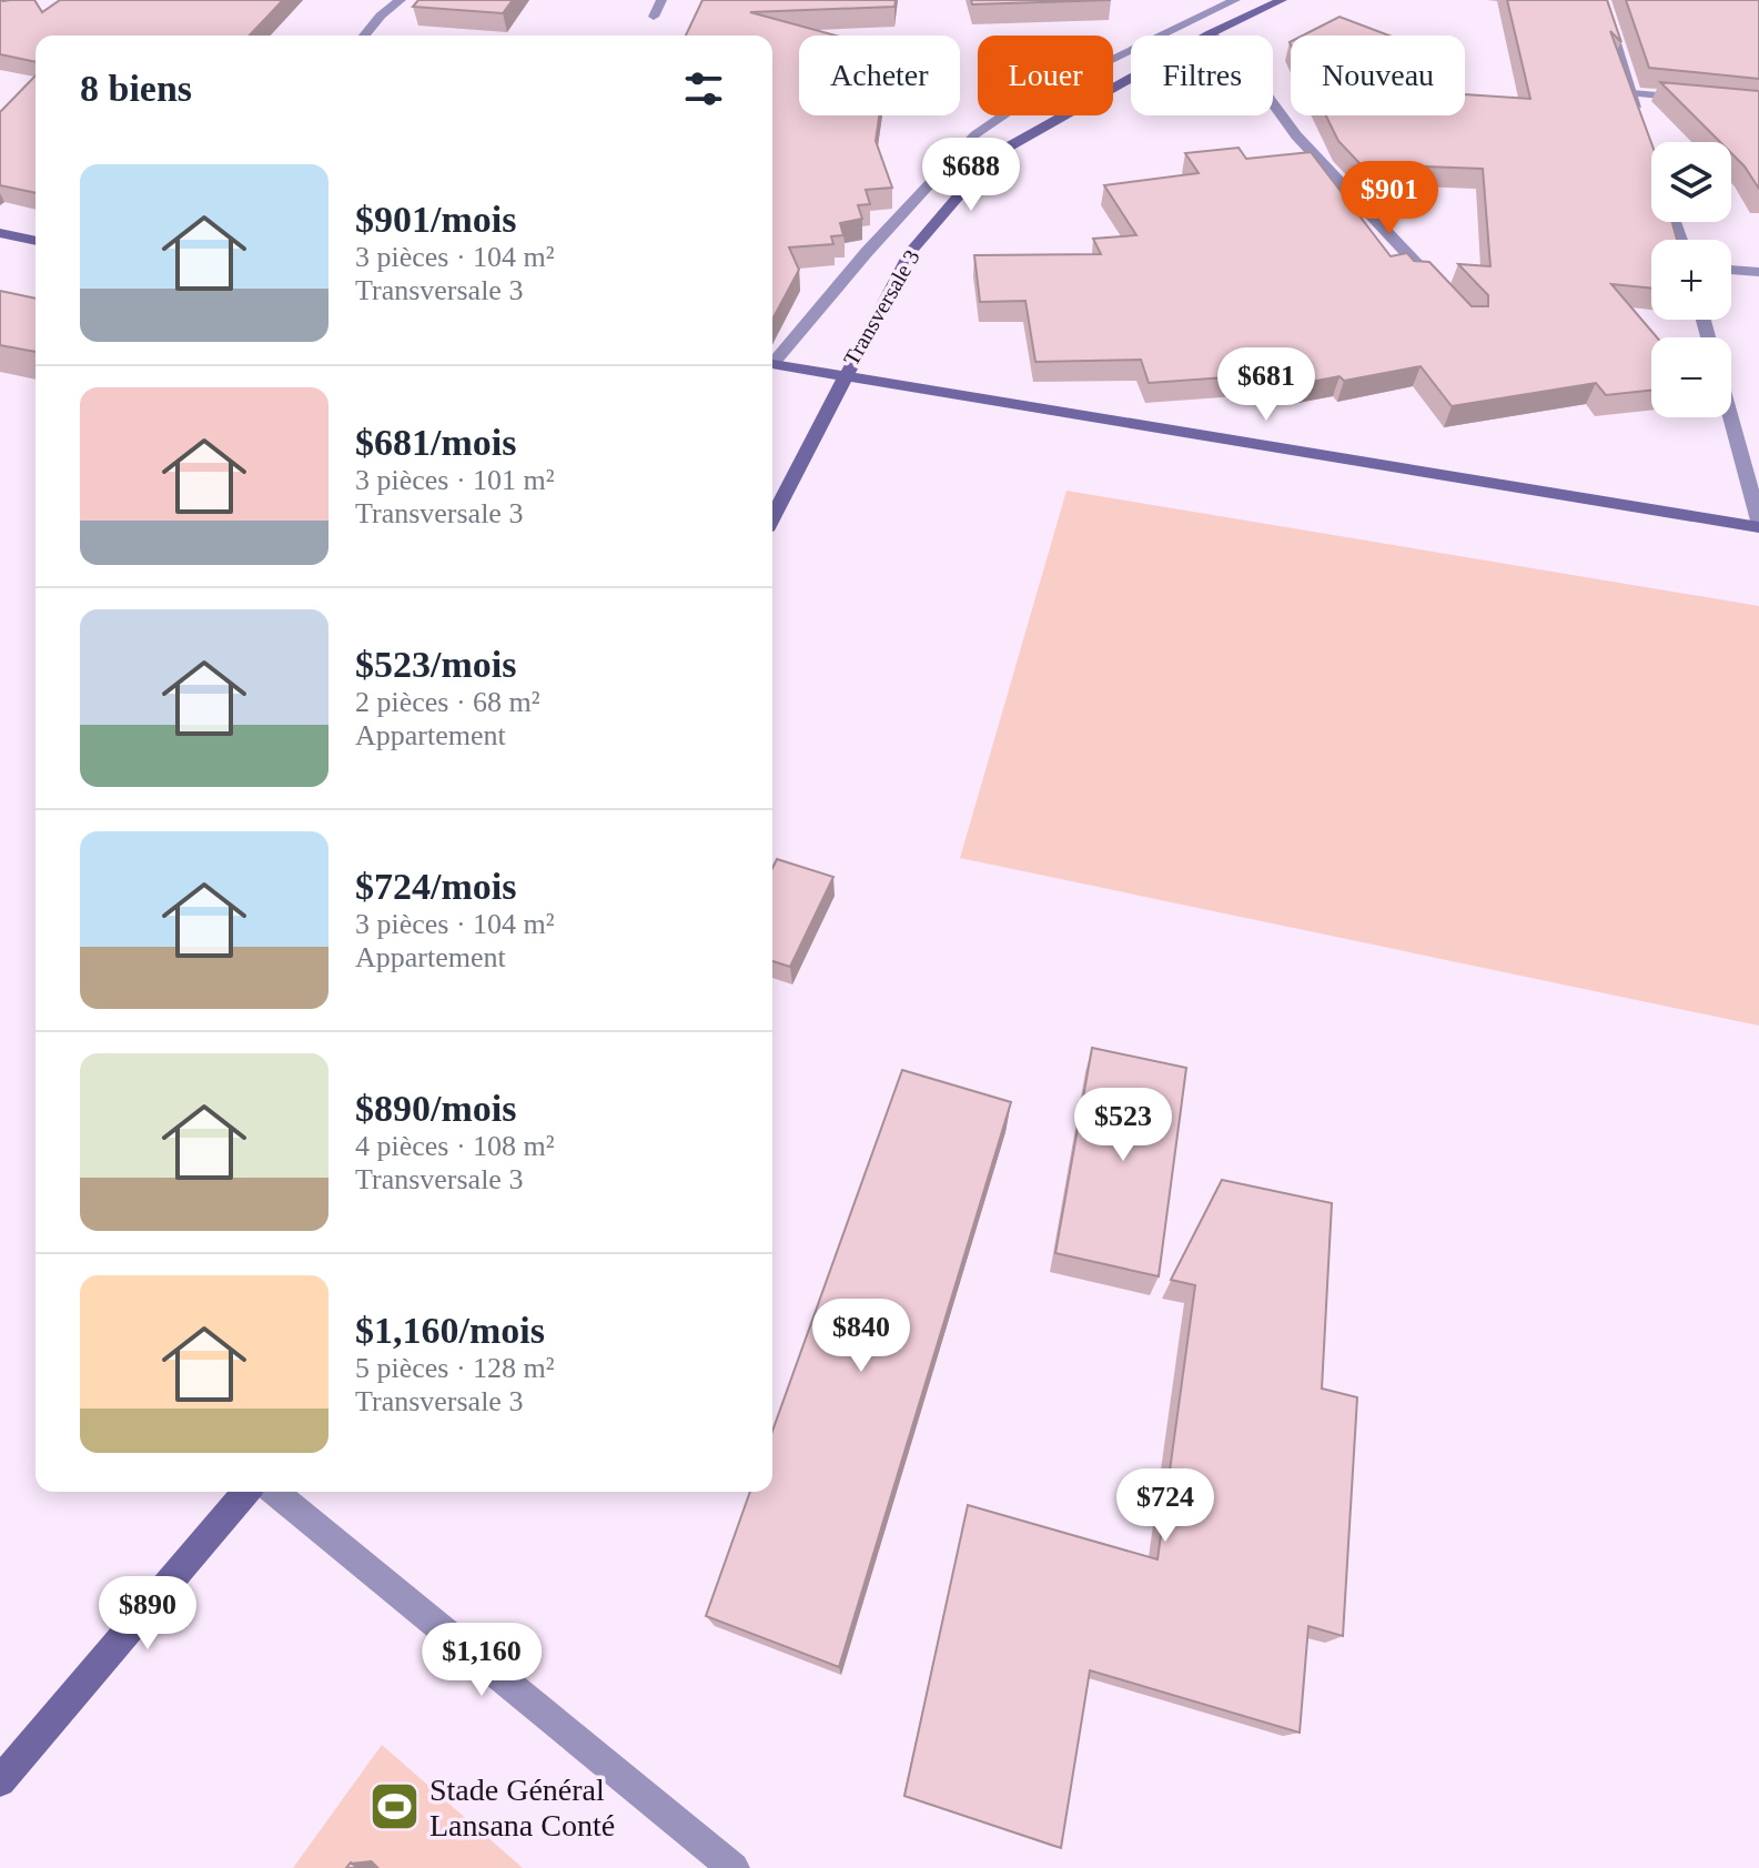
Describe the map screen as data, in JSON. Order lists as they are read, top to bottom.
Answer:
{
  "streets": {
    "main road": ["Transversale 3"]
  },
  "places": {
    "sports": ["Stade Général Lansana Conté"]
  },
  "page": {
    "chip": [
      "Acheter",
      "Louer",
      "Filtres",
      "Nouveau"
    ],
    "heading": "8 biens",
    "price": [
      "$688",
      "$901",
      "$681",
      "$523",
      "$840",
      "$724",
      "$890",
      "$1,160"
    ],
    "map_buttons": ["+", "−"],
    "list": [
      {
        "name": "$901/mois",
        "note": "3 pièces · 104 m² · Transversale 3"
      },
      {
        "name": "$681/mois",
        "note": "3 pièces · 101 m² · Transversale 3"
      },
      {
        "name": "$523/mois",
        "note": "2 pièces · 68 m² · Appartement"
      },
      {
        "name": "$724/mois",
        "note": "3 pièces · 104 m² · Appartement"
      },
      {
        "name": "$890/mois",
        "note": "4 pièces · 108 m² · Transversale 3"
      },
      {
        "name": "$1,160/mois",
        "note": "5 pièces · 128 m² · Transversale 3"
      }
    ]
  }
}
